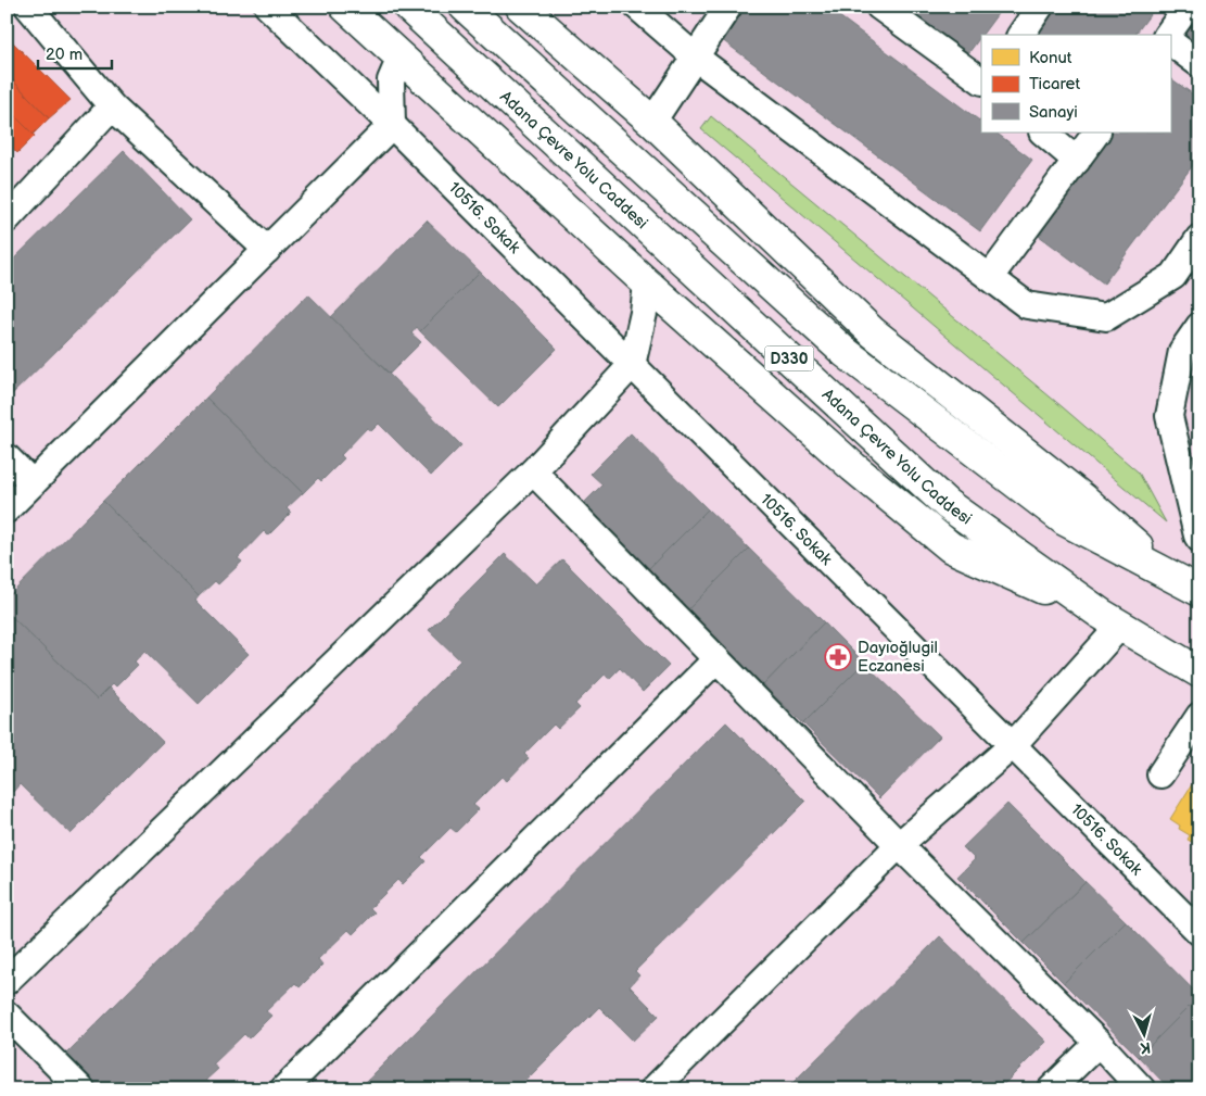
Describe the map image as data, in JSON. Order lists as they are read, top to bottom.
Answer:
{
  "streets": {
    "highway": ["Adana Çevre Yolu Caddesi", "D330"],
    "street": ["10516. Sokak"]
  },
  "places": {
    "pharmacy": ["Dayıoğlugil Eczanesi"]
  },
  "legend": ["Konut", "Ticaret", "Sanayi"],
  "scale_bar": "20 m",
  "north": "bottom"
}
